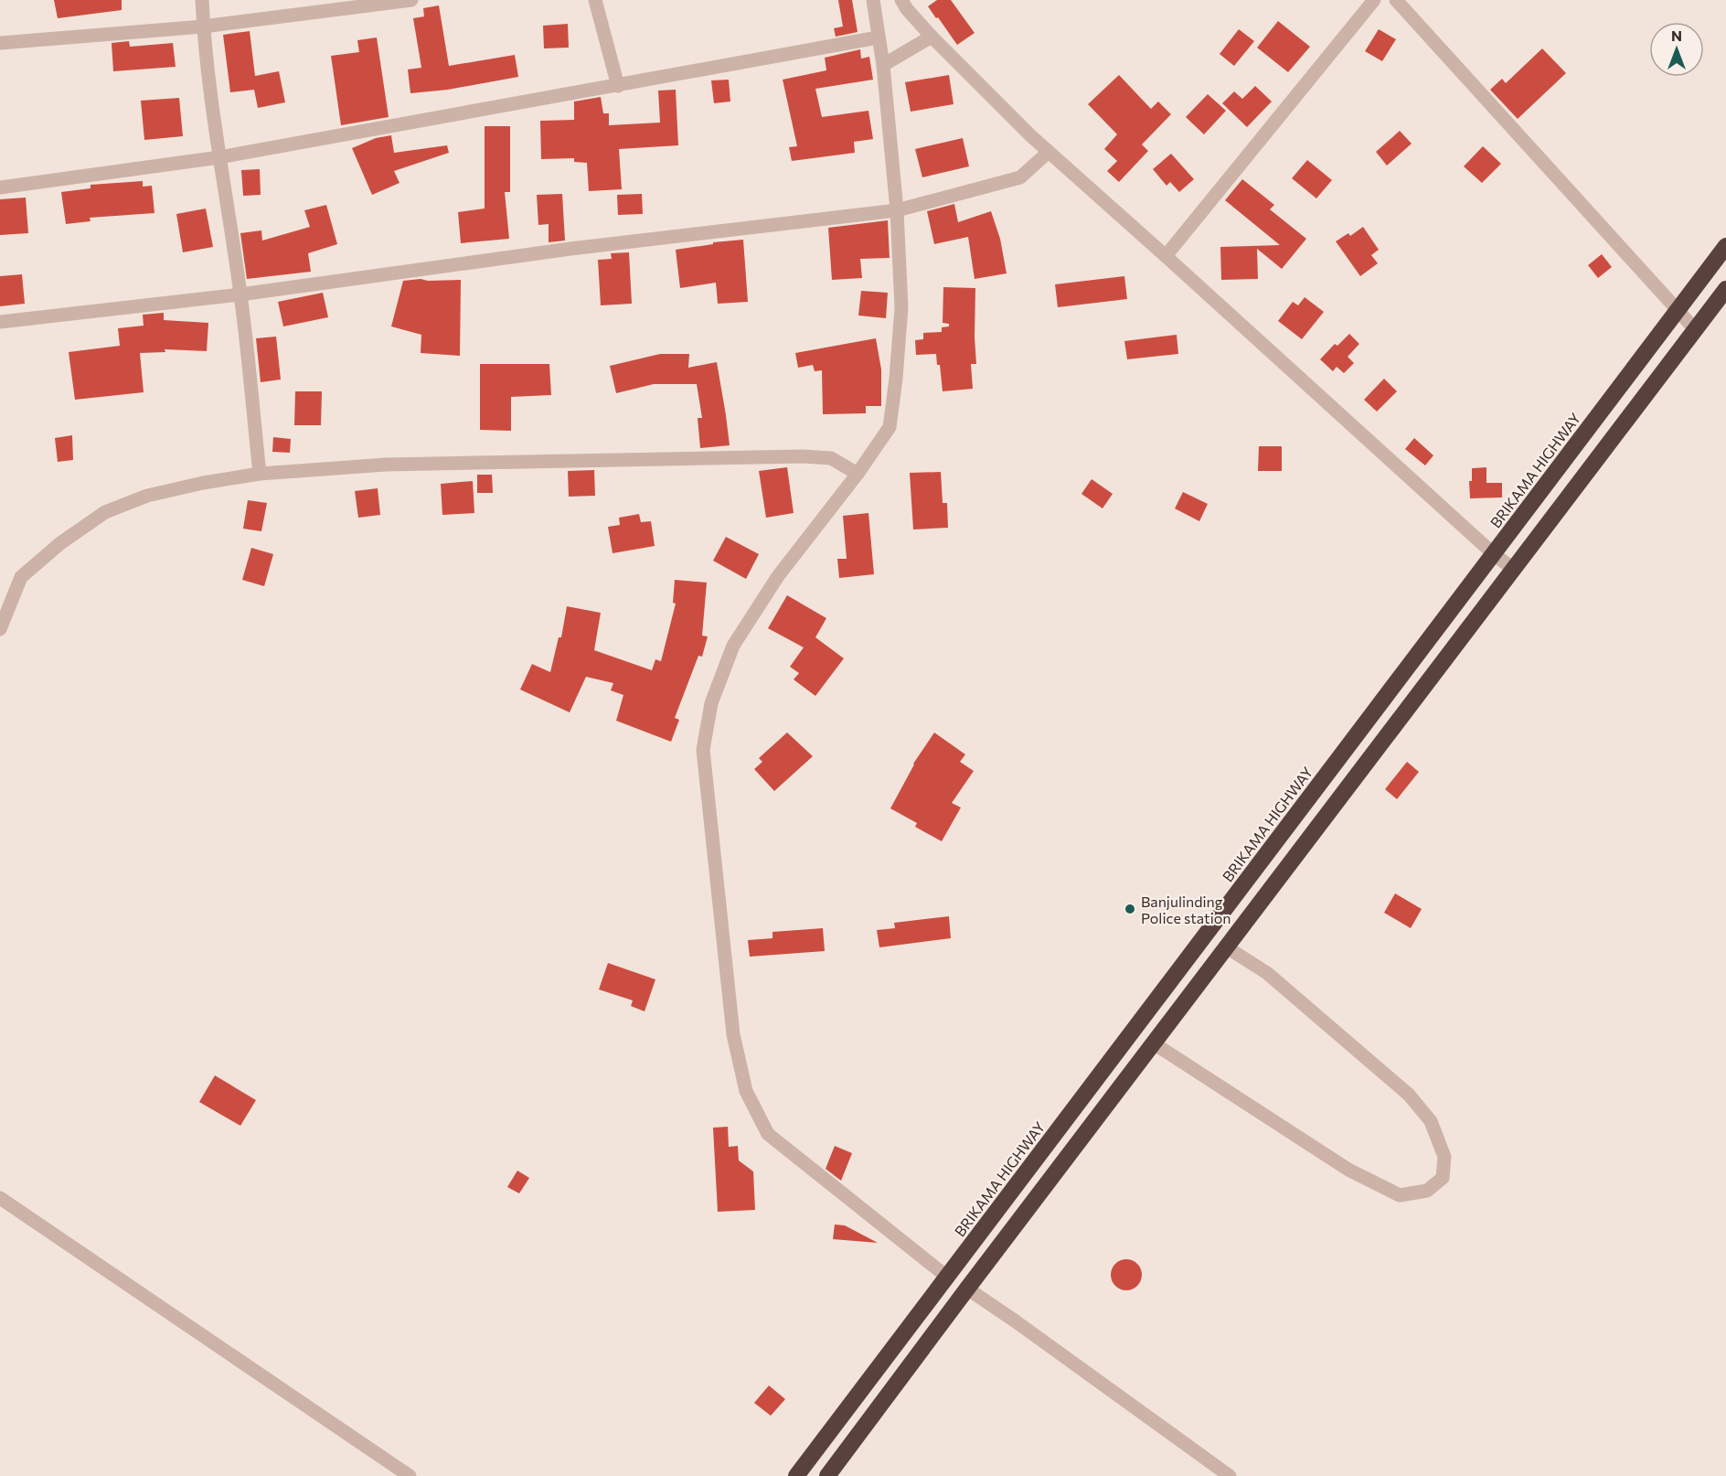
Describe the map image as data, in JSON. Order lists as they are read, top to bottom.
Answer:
{
  "streets": {
    "highway": ["BRIKAMA HIGHWAY"]
  },
  "places": ["Banjulinding Police station"],
  "north": "top"
}
